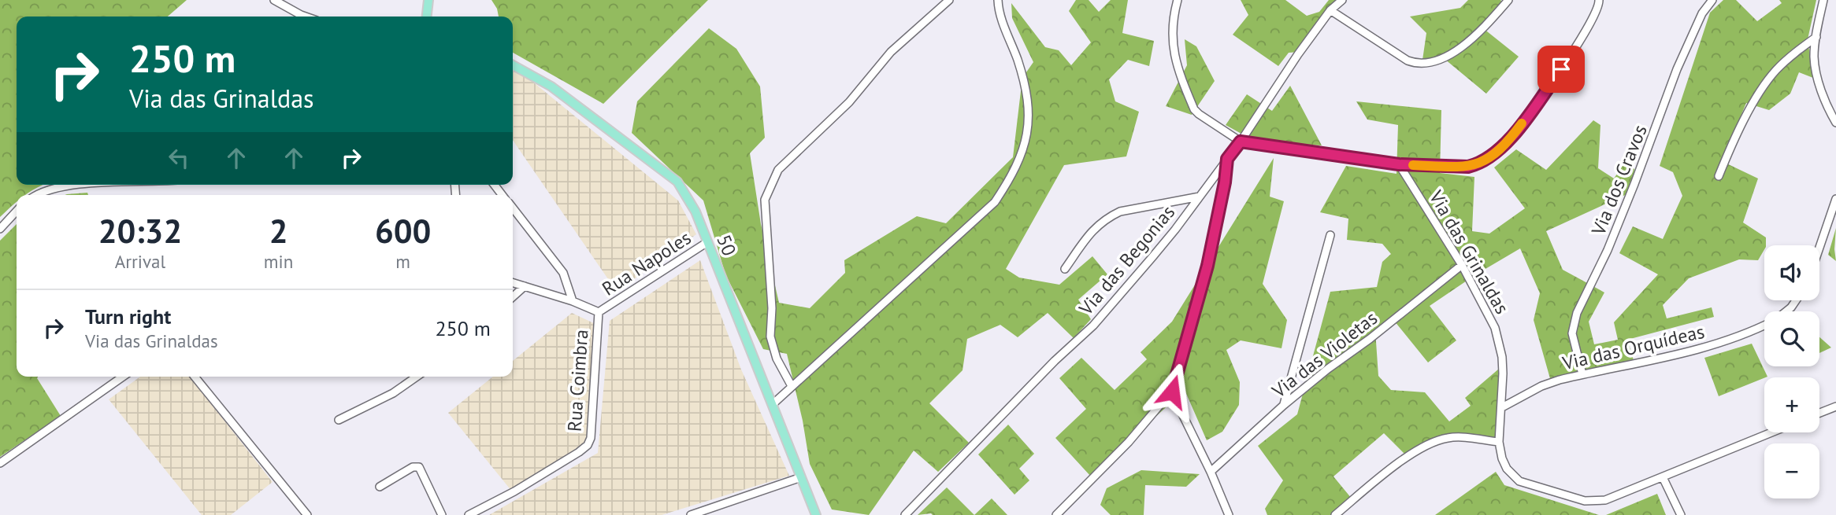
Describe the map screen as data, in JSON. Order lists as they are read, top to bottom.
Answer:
{
  "streets": {
    "main road": ["50"],
    "street": [
      "Via dos Cravos",
      "Via das Grinaldas",
      "Via das Begonias",
      "Rua Napoles",
      "Via das Orquídeas",
      "Via das Violetas",
      "Rua Coimbra"
    ]
  },
  "crossings": [
    ["Via dos Cravos", "Via das Orquídeas"],
    ["50", "Rua Napoles"],
    ["Via das Grinaldas", "Via das Orquídeas"],
    ["Via das Grinaldas", "Via das Violetas"],
    ["Rua Napoles", "Rua Coimbra"]
  ],
  "page": {
    "turn": ["250 m", "Via das Grinaldas"],
    "eta": [
      "20:32",
      "Arrival",
      "2",
      "min",
      "600",
      "m"
    ],
    "map_buttons": ["+", "−"],
    "list": [
      {
        "name": "Turn right",
        "note": "Via das Grinaldas",
        "value": "250 m"
      }
    ]
  }
}
